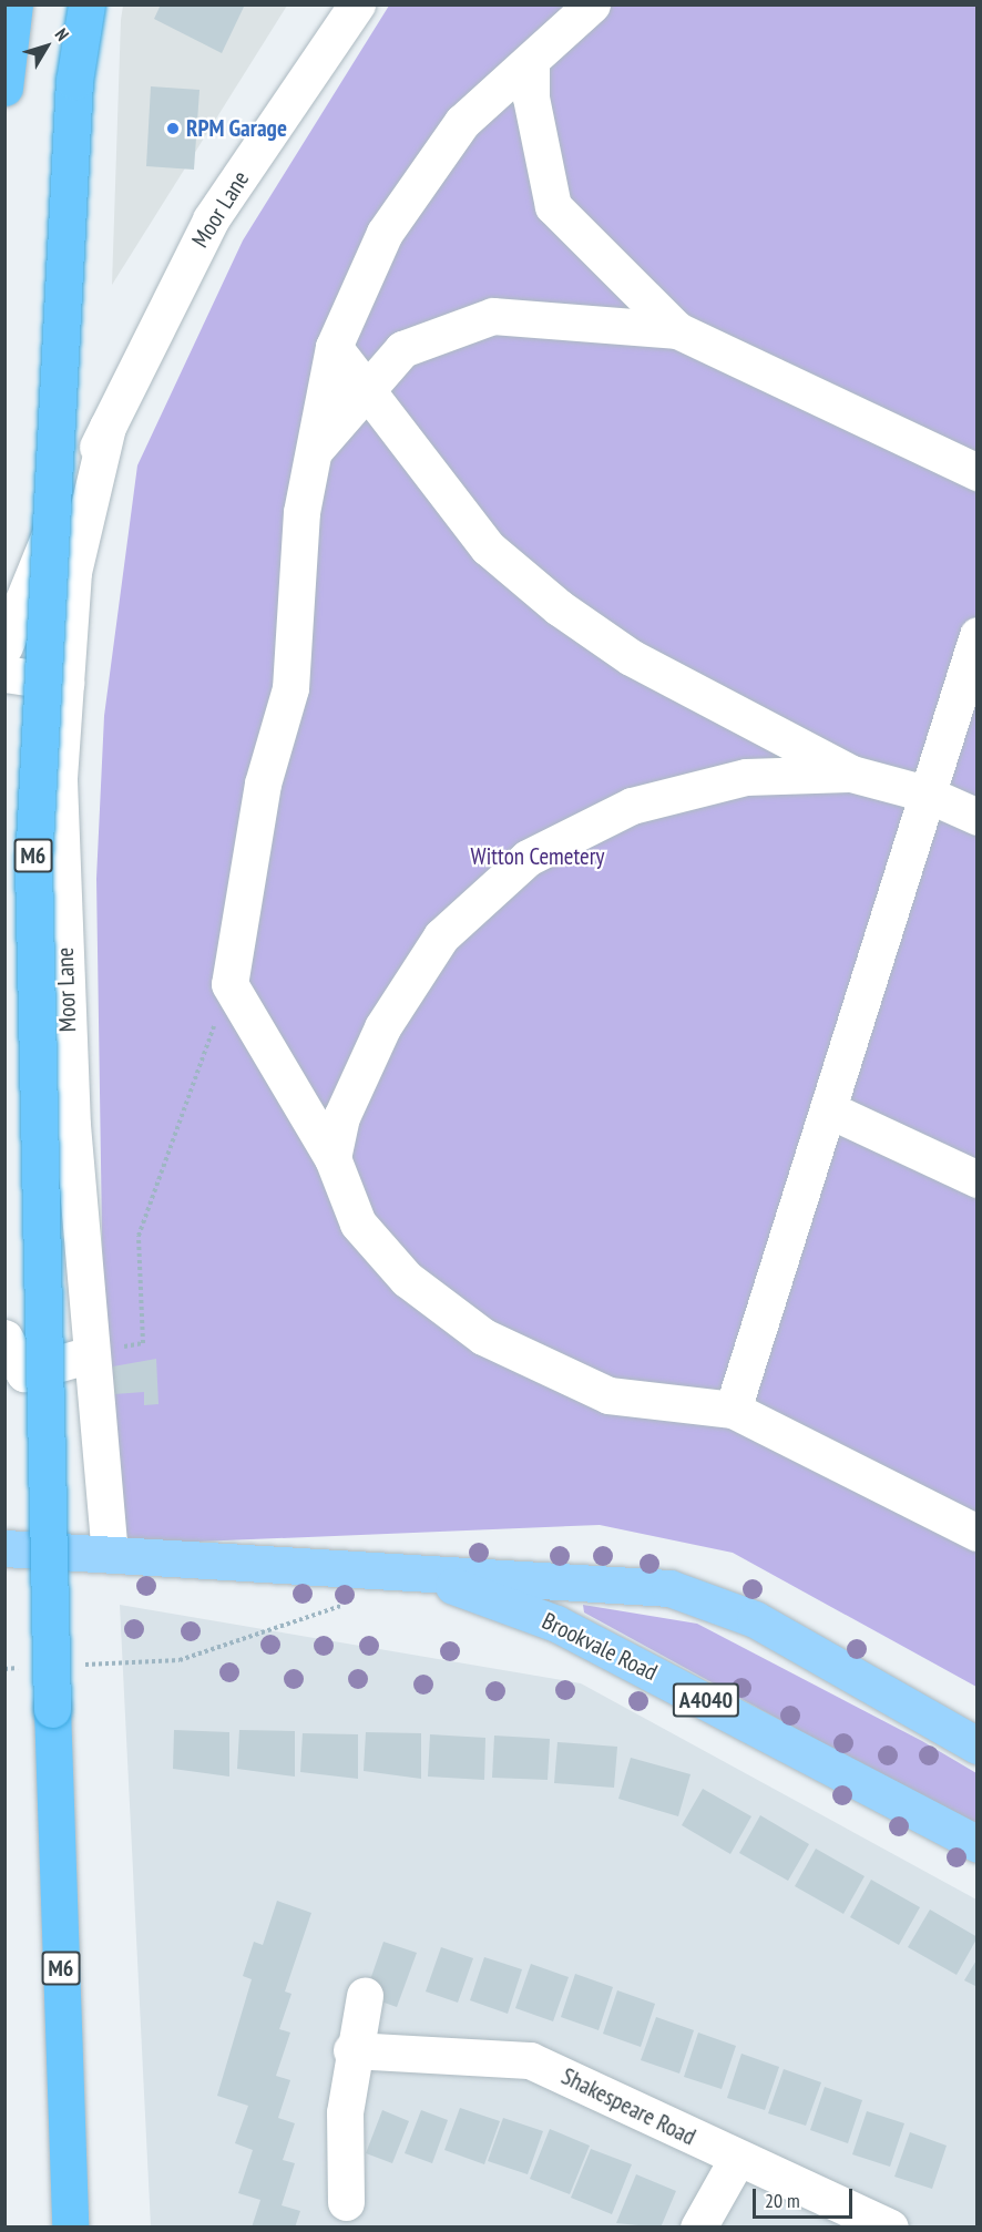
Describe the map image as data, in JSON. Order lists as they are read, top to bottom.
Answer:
{
  "streets": {
    "highway": ["M6"],
    "main road": ["Brookvale Road", "A4040"],
    "street": ["Moor Lane", "Shakespeare Road"]
  },
  "crossings": [
    ["Moor Lane", "Brookvale Road"]
  ],
  "parks": ["Witton Cemetery"],
  "places": ["RPM Garage"],
  "scale_bar": "20 m",
  "north": "top right"
}
